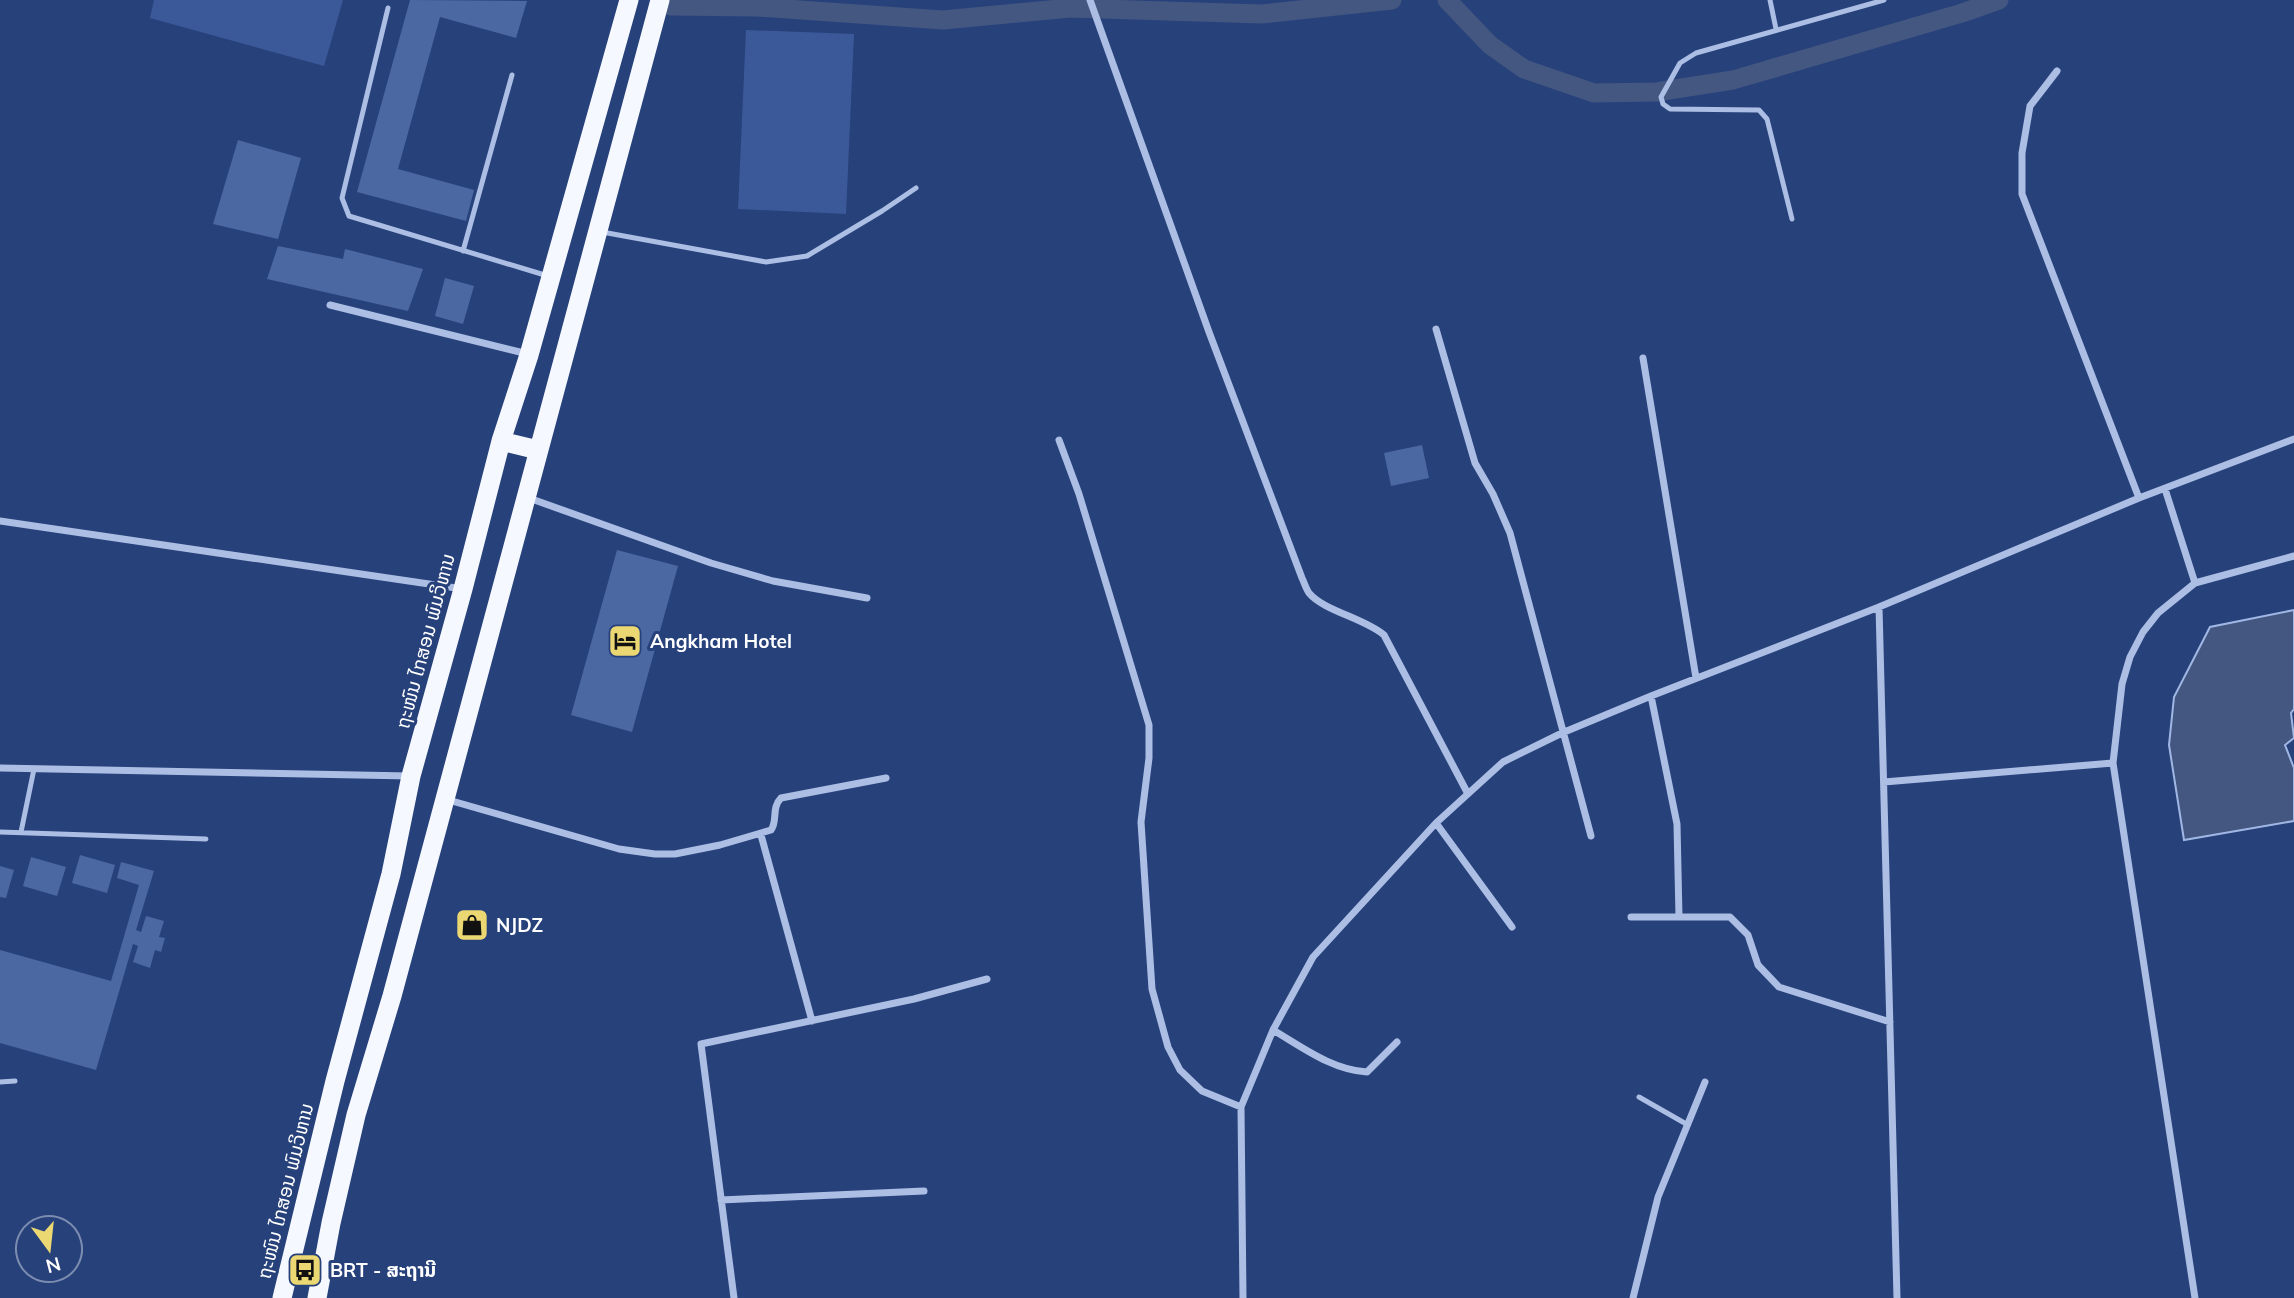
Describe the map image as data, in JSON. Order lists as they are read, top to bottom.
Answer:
{
  "streets": {
    "highway": ["ຖະໜົນ ໄກສອນ ພົມວິຫານ"]
  },
  "places": {
    "hotel": ["Angkham Hotel"],
    "shop": ["NJDZ"],
    "bus stop": ["BRT - ສະຖານີ"]
  },
  "north": "bottom"
}
